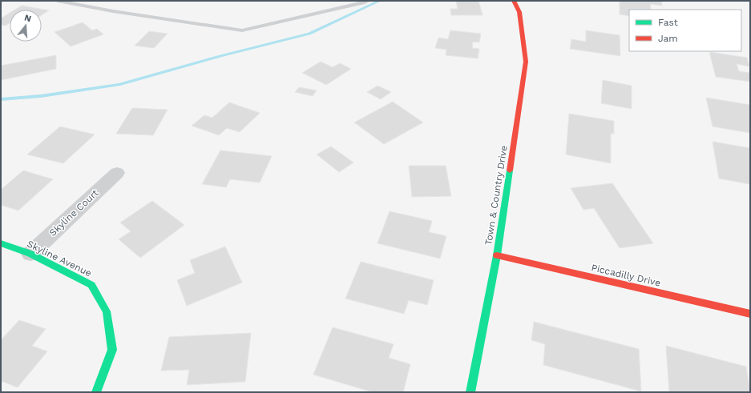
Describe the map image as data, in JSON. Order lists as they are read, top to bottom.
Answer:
{
  "streets": {
    "street": [
      "Town & Country Drive",
      "Skyline Court",
      "Skyline Avenue",
      "Piccadilly Drive"
    ]
  },
  "crossings": [
    ["Town & Country Drive", "Piccadilly Drive"],
    ["Skyline Court", "Skyline Avenue"]
  ],
  "legend": ["Fast", "Jam"],
  "north": "top"
}
